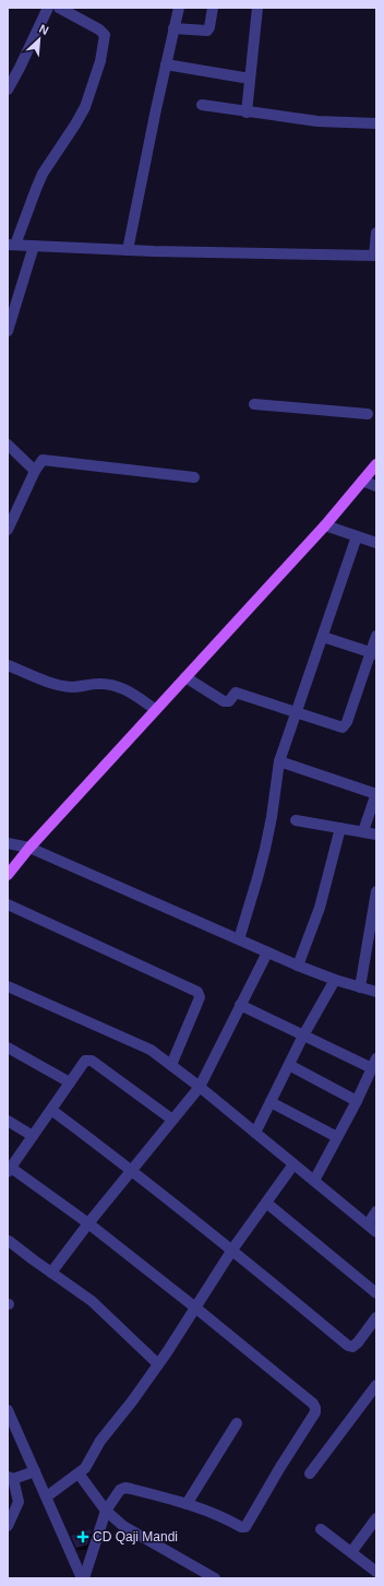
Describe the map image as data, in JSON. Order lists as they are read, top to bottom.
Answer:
{
  "places": {
    "health": ["CD Qaji Mandi"]
  },
  "north": "top right"
}
